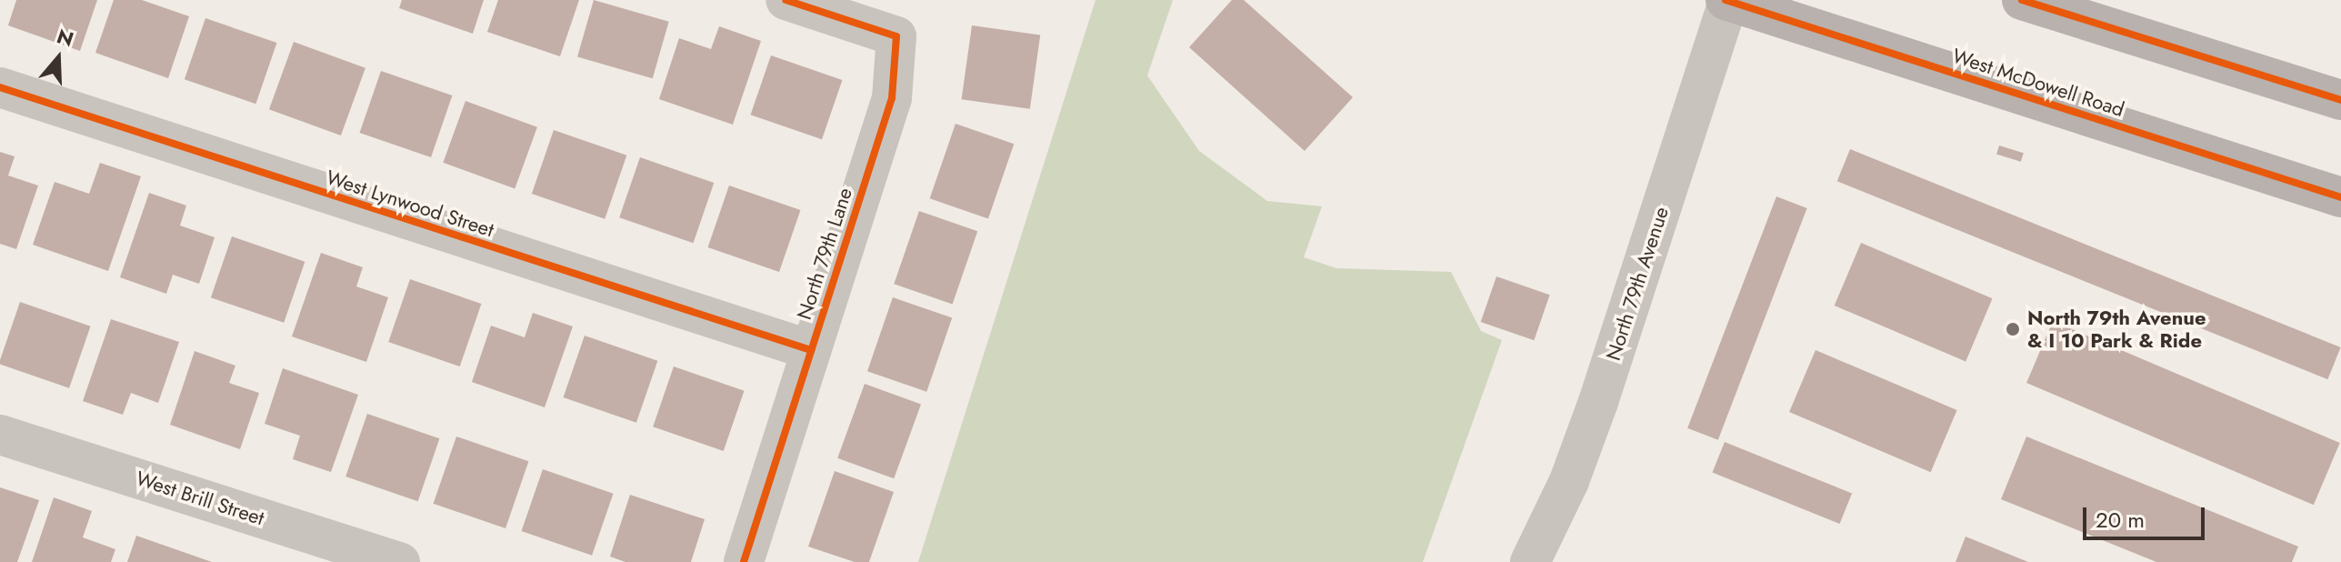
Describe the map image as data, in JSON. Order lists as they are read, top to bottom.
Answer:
{
  "streets": {
    "main road": ["West McDowell Road"],
    "street": [
      "West Lynwood Street",
      "North 79th Lane",
      "North 79th Avenue",
      "West Brill Street"
    ]
  },
  "crossings": [
    ["West McDowell Road", "North 79th Avenue"],
    ["West Lynwood Street", "North 79th Lane"]
  ],
  "places": ["North 79th Avenue & I 10 Park & Ride"],
  "scale_bar": "20 m",
  "north": "top"
}
